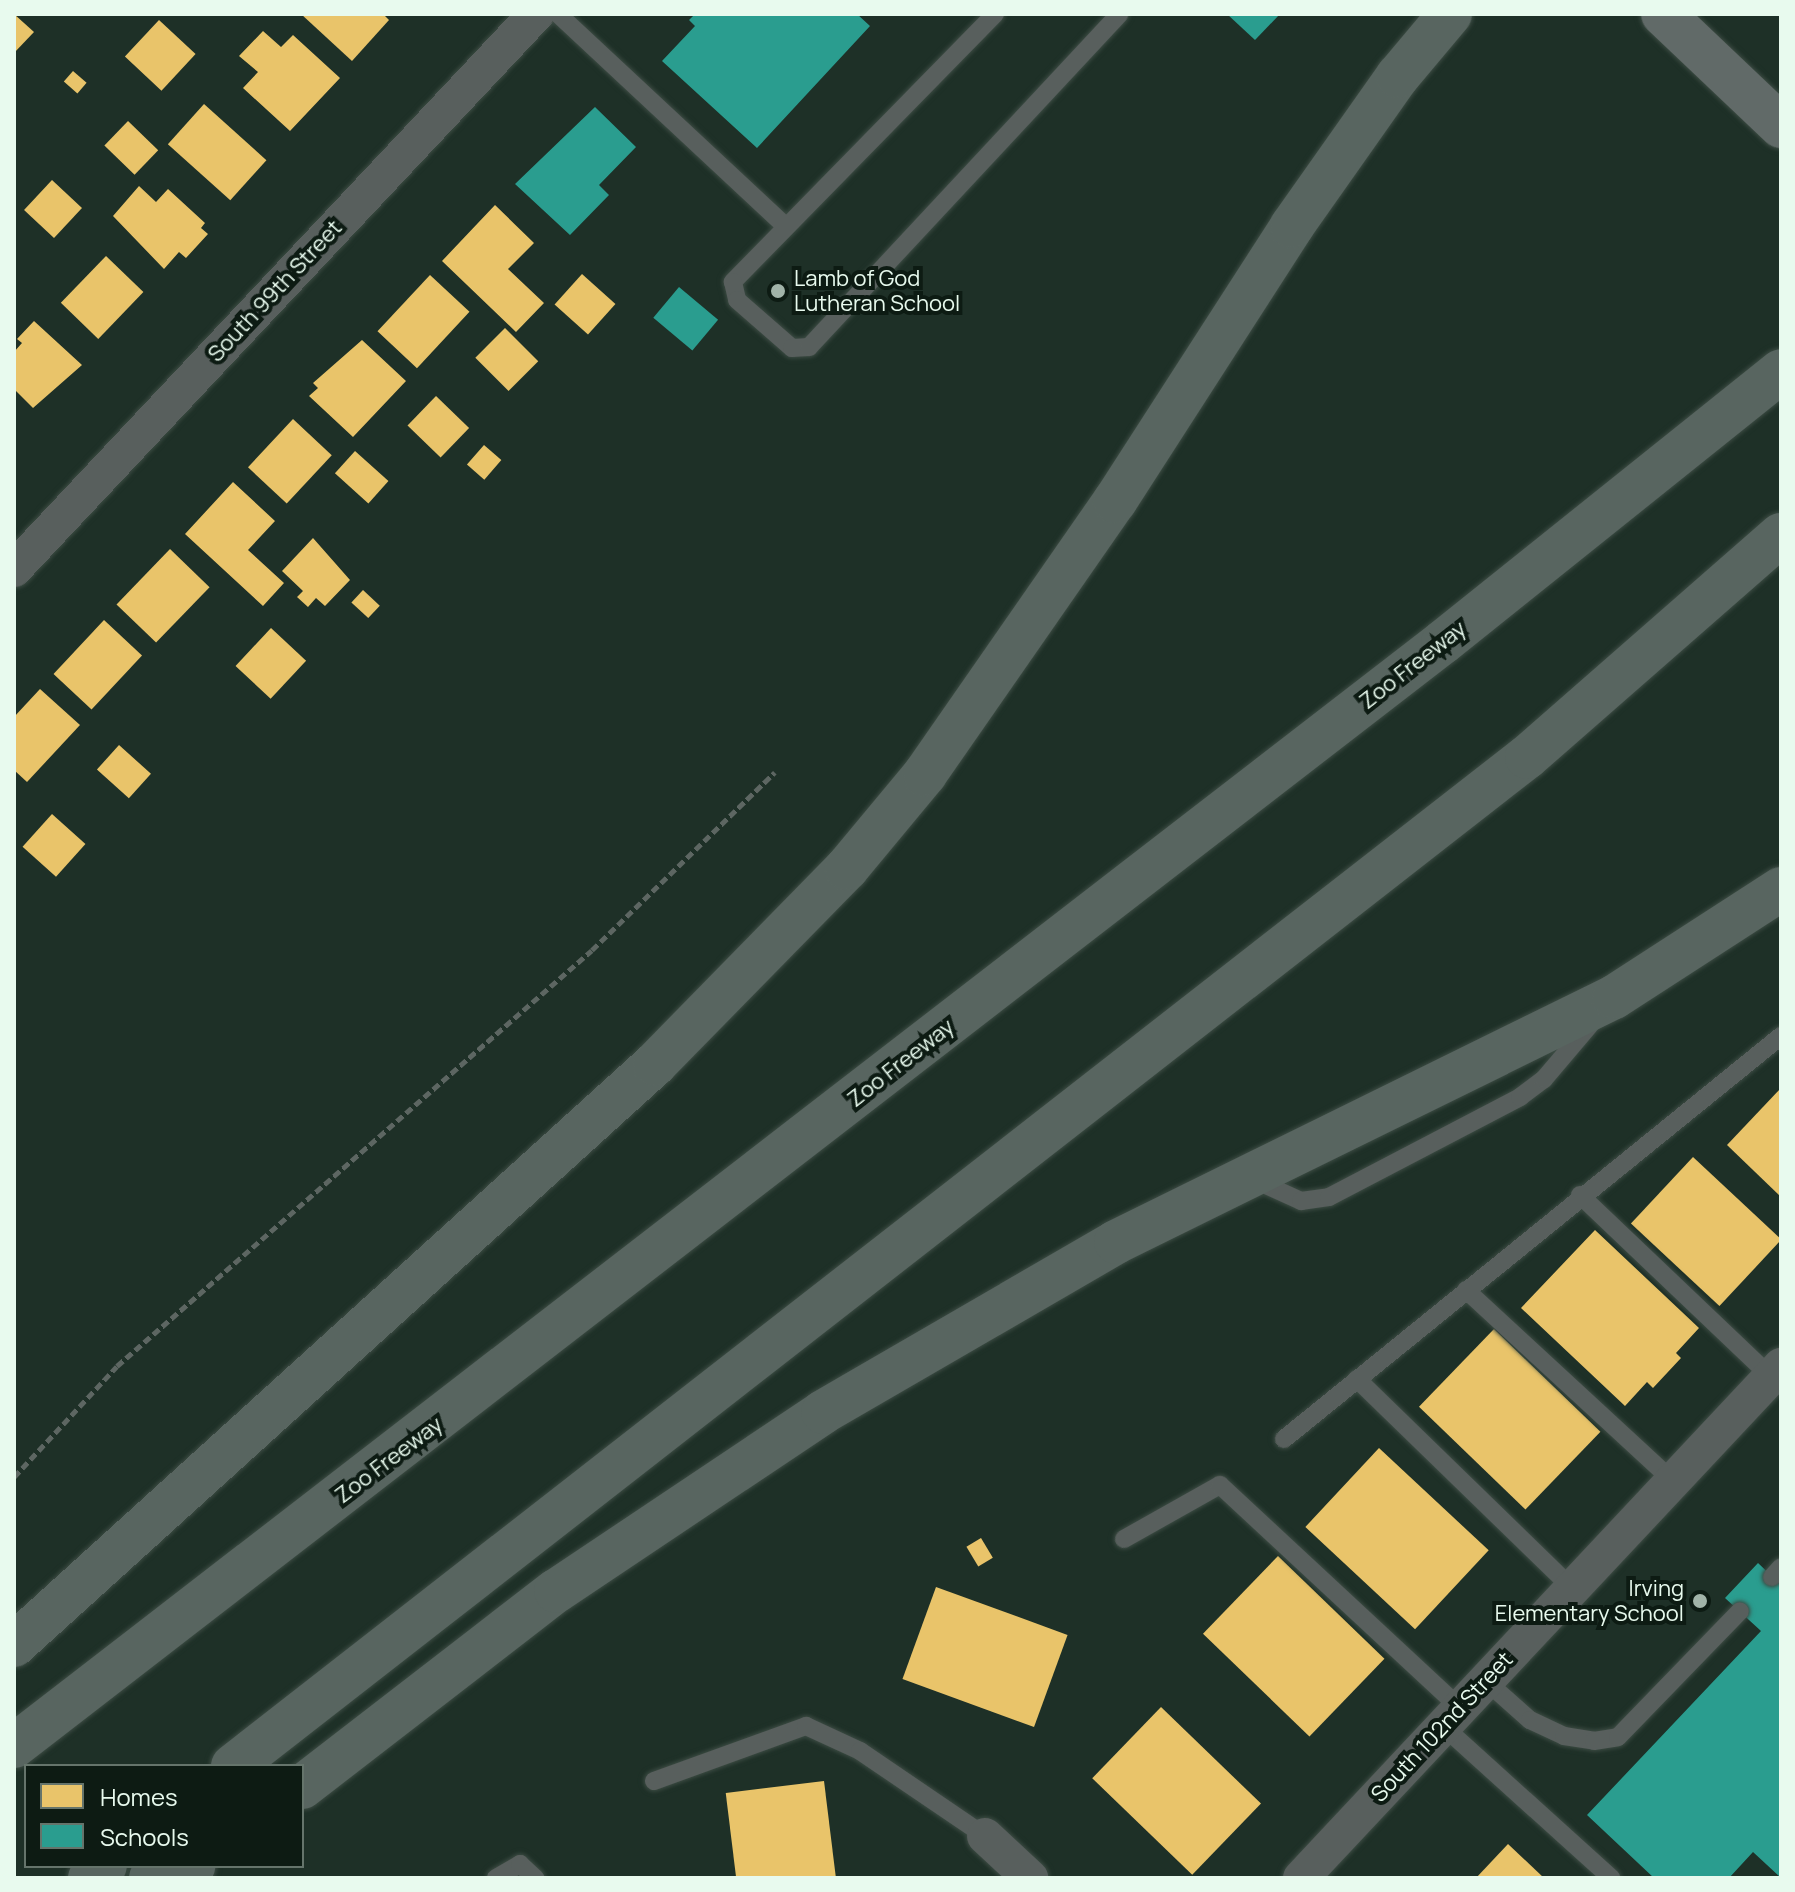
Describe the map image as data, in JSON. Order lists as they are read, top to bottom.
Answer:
{
  "streets": {
    "highway": ["Zoo Freeway"],
    "street": ["South 99th Street", "South 102nd Street"]
  },
  "places": ["Lamb of God Lutheran School", "Irving Elementary School"],
  "legend": ["Homes", "Schools"]
}
